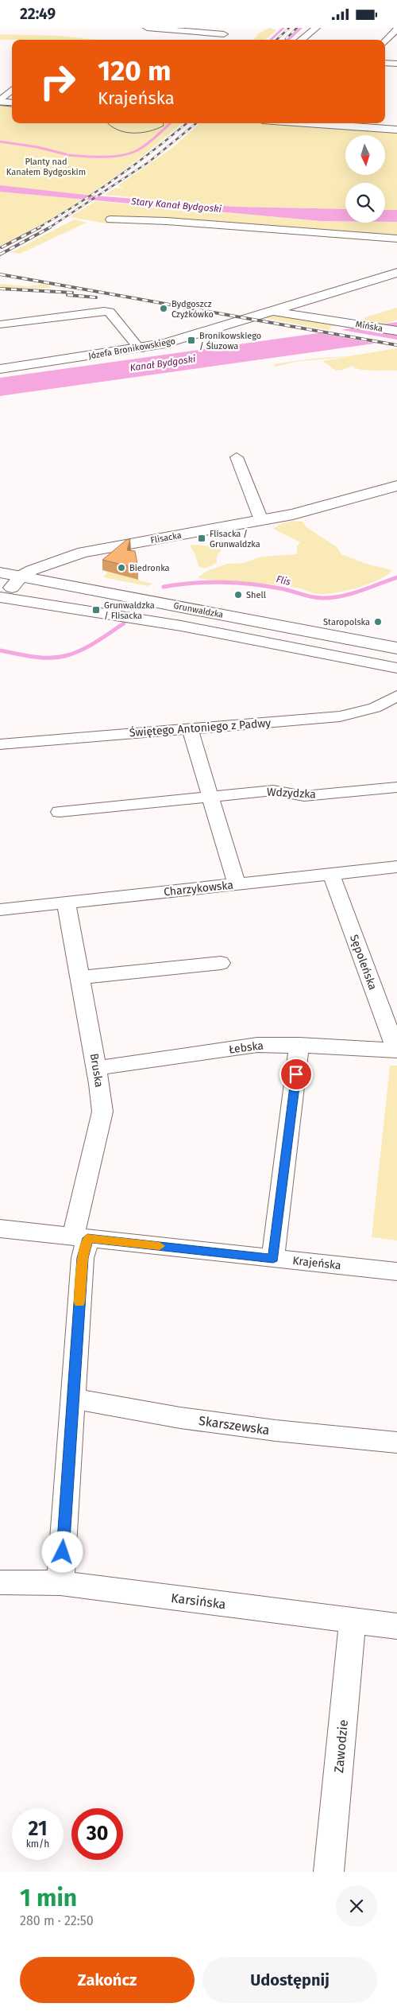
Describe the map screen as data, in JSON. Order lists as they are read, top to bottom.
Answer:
{
  "streets": {
    "street": [
      "Mińska",
      "Józefa Bronikowskiego",
      "Flisacka",
      "Grunwaldzka",
      "Świętego Antoniego z Padwy",
      "Wdzydzka",
      "Charzykowska",
      "Sępoleńska",
      "Łebska",
      "Bruska",
      "Krajeńska",
      "Skarszewska",
      "Karsińska",
      "Zawodzie"
    ]
  },
  "crossings": [
    ["Mińska", "Józefa Bronikowskiego"],
    ["Flisacka", "Grunwaldzka"],
    ["Charzykowska", "Sępoleńska"],
    ["Charzykowska", "Bruska"],
    ["Sępoleńska", "Łebska"],
    ["Łebska", "Bruska"],
    ["Bruska", "Krajeńska"],
    ["Bruska", "Skarszewska"],
    ["Bruska", "Karsińska"],
    ["Karsińska", "Zawodzie"]
  ],
  "water": ["Stary Kanał Bydgoski", "Kanał Bydgoski", "Flis"],
  "parks": ["Planty nad Kanałem Bydgoskim"],
  "places": {
    "other": [
      "Bydgoszcz Czyżkówko",
      "Biedronka",
      "Shell",
      "Staropolska"
    ],
    "transit": ["Bronikowskiego / Śluzowa", "Flisacka / Grunwaldzka", "Grunwaldzka / Flisacka"]
  },
  "north": "bottom",
  "page": {
    "status": "22:49",
    "turn": ["120 m", "Krajeńska"],
    "speed": "21 km/h",
    "limit": "30",
    "heading": ["1 min", "280 m · 22:50"],
    "buttons": ["Zakończ", "Udostępnij"]
  }
}
